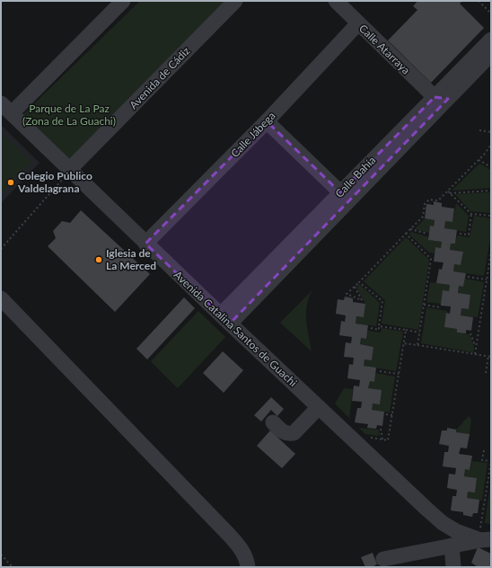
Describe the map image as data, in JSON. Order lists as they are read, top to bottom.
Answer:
{
  "streets": {
    "street": [
      "Calle Atarraya",
      "Avenida de Cádiz",
      "Calle Jábega",
      "Calle Bahía",
      "Avenida Catalina Santos de Guachi"
    ]
  },
  "crossings": [
    ["Calle Atarraya", "Calle Jábega"],
    ["Calle Atarraya", "Calle Bahía"],
    ["Avenida de Cádiz", "Avenida Catalina Santos de Guachi"],
    ["Calle Jábega", "Avenida Catalina Santos de Guachi"],
    ["Calle Bahía", "Avenida Catalina Santos de Guachi"]
  ],
  "parks": ["Parque de La Paz (Zona de La Guachi)"],
  "places": ["Colegio Público Valdelagrana", "Iglesia de La Merced"]
}
